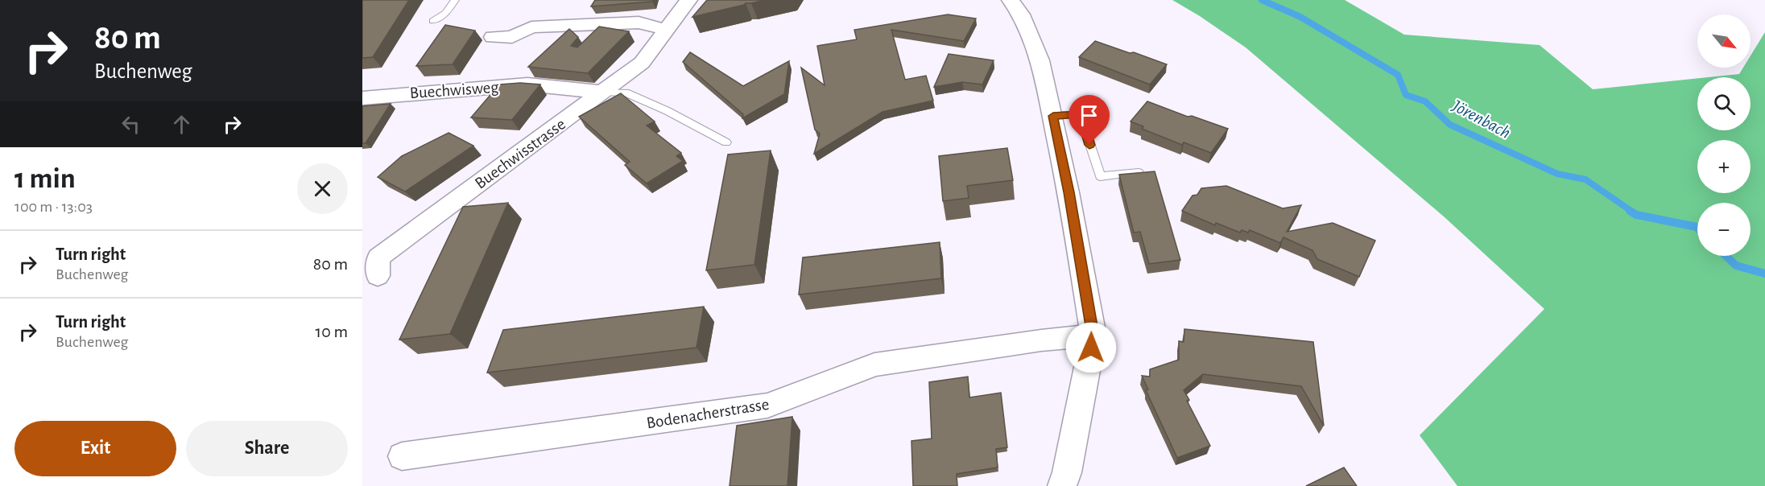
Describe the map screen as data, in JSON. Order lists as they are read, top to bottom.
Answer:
{
  "streets": {
    "street": ["Buechwisweg", "Buechwisstrasse", "Bodenacherstrasse"]
  },
  "crossings": [
    ["Buechwisweg", "Buechwisstrasse"]
  ],
  "water": ["Jörenbach"],
  "north": "bottom right",
  "page": {
    "turn": ["80 m", "Buchenweg"],
    "map_buttons": ["+", "−"],
    "heading": ["1 min", "100 m · 13:03"],
    "list": [
      {
        "name": "Turn right",
        "note": "Buchenweg",
        "value": "80 m"
      },
      {
        "name": "Turn right",
        "note": "Buchenweg",
        "value": "10 m"
      }
    ],
    "buttons": ["Exit", "Share"]
  }
}
